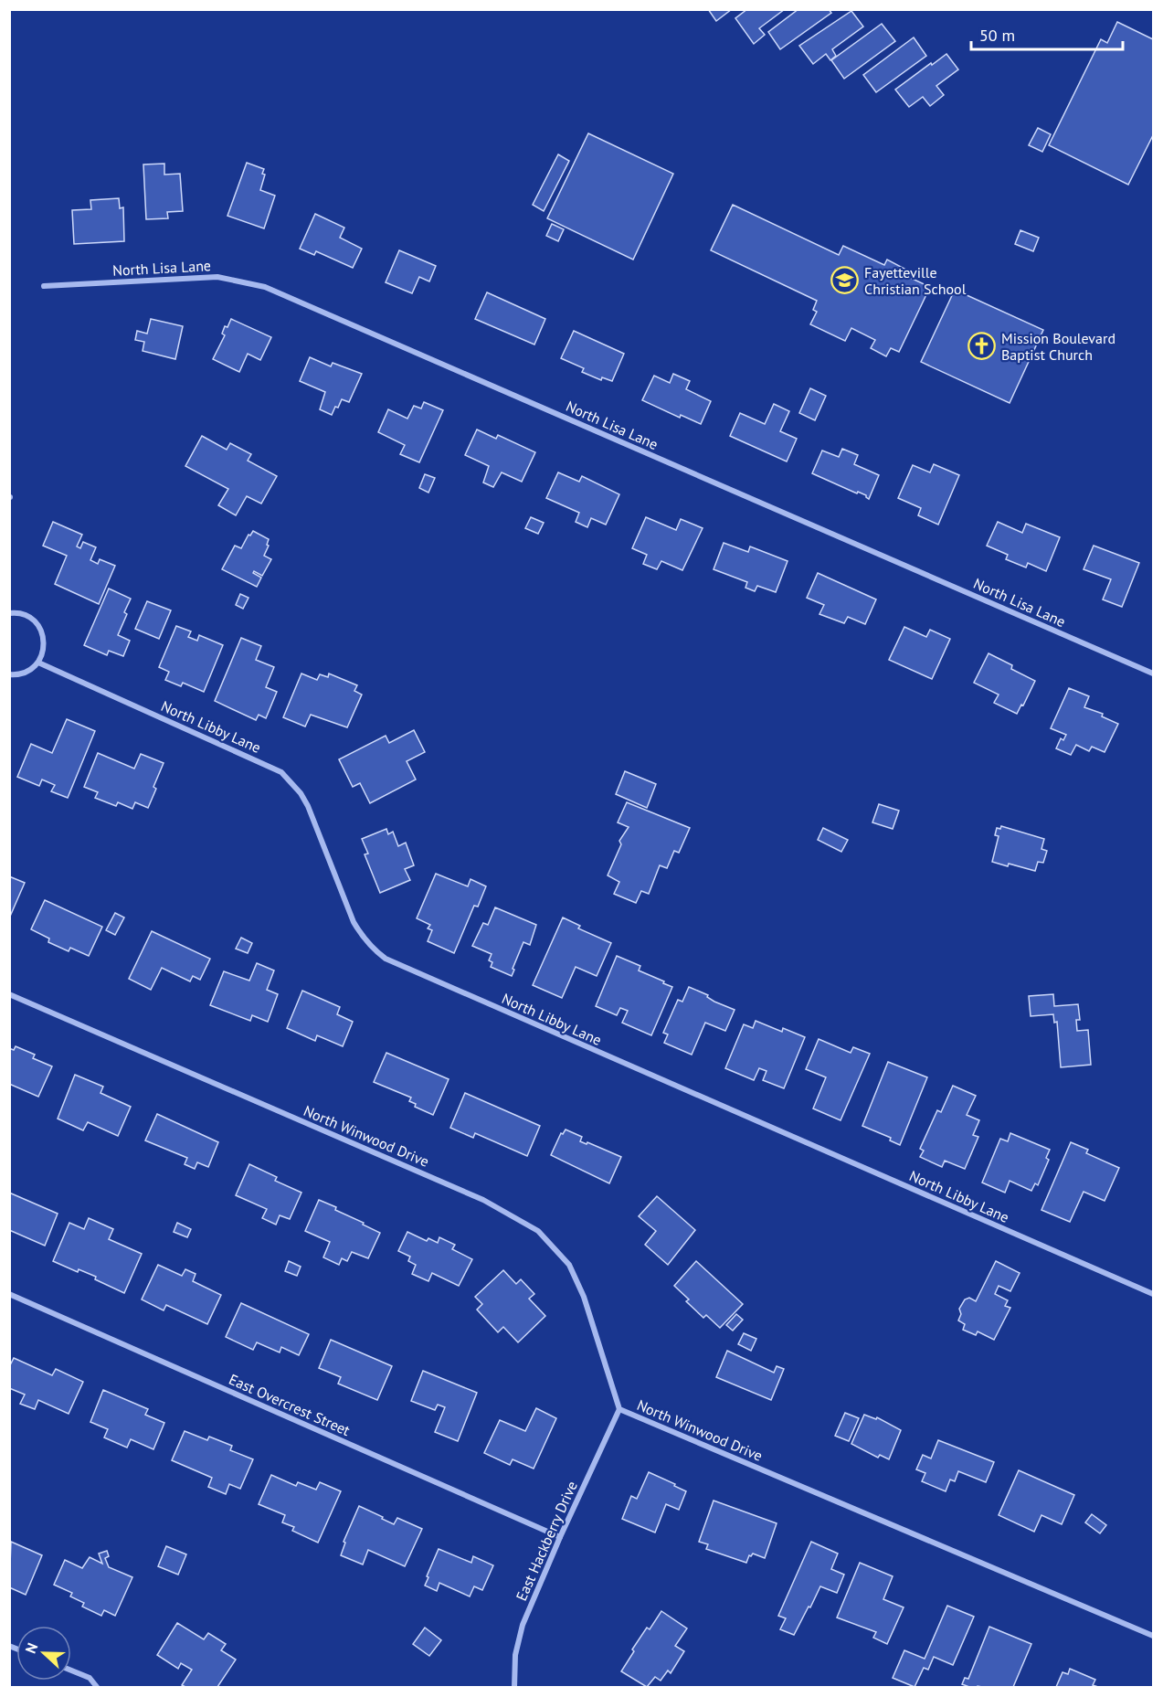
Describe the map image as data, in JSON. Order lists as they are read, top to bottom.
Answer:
{
  "streets": {
    "street": [
      "North Lisa Lane",
      "North Libby Lane",
      "North Winwood Drive",
      "East Overcrest Street",
      "East Hackberry Drive"
    ]
  },
  "crossings": [
    ["North Winwood Drive", "East Hackberry Drive"],
    ["East Overcrest Street", "East Hackberry Drive"]
  ],
  "places": {
    "school or university": ["Fayetteville Christian School"],
    "church": ["Mission Boulevard Baptist Church"]
  },
  "scale_bar": "50 m",
  "north": "left"
}
